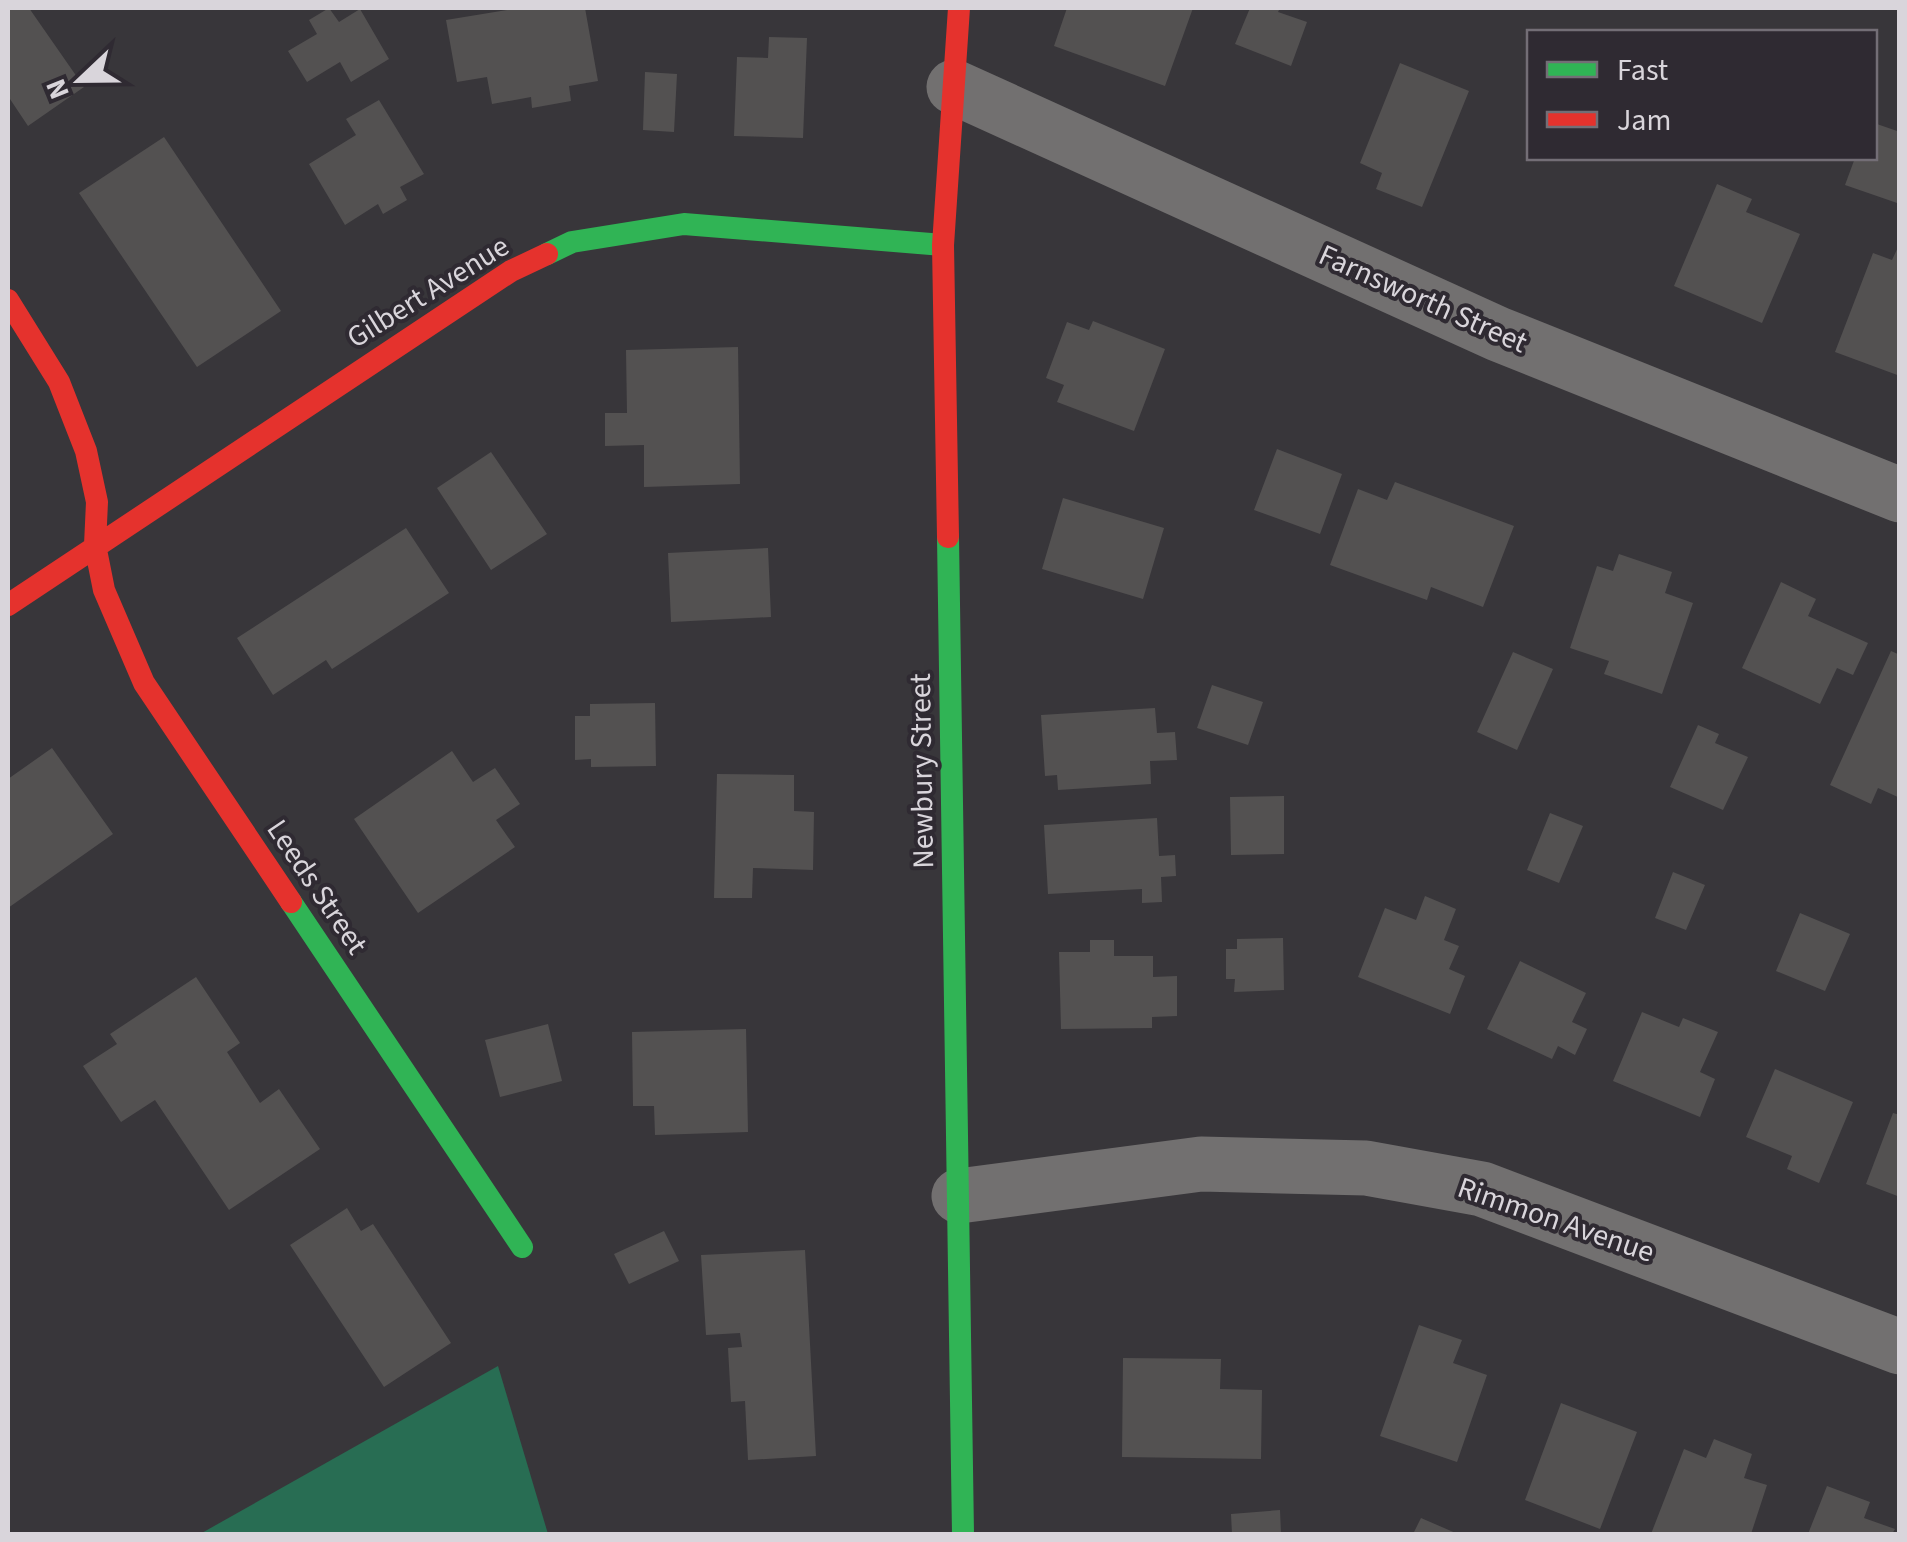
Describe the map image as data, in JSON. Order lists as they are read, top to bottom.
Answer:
{
  "streets": {
    "street": [
      "Gilbert Avenue",
      "Farnsworth Street",
      "Newbury Street",
      "Leeds Street",
      "Rimmon Avenue"
    ]
  },
  "crossings": [
    ["Gilbert Avenue", "Newbury Street"],
    ["Gilbert Avenue", "Leeds Street"],
    ["Farnsworth Street", "Newbury Street"],
    ["Newbury Street", "Rimmon Avenue"]
  ],
  "legend": ["Fast", "Jam"],
  "north": "left"
}
